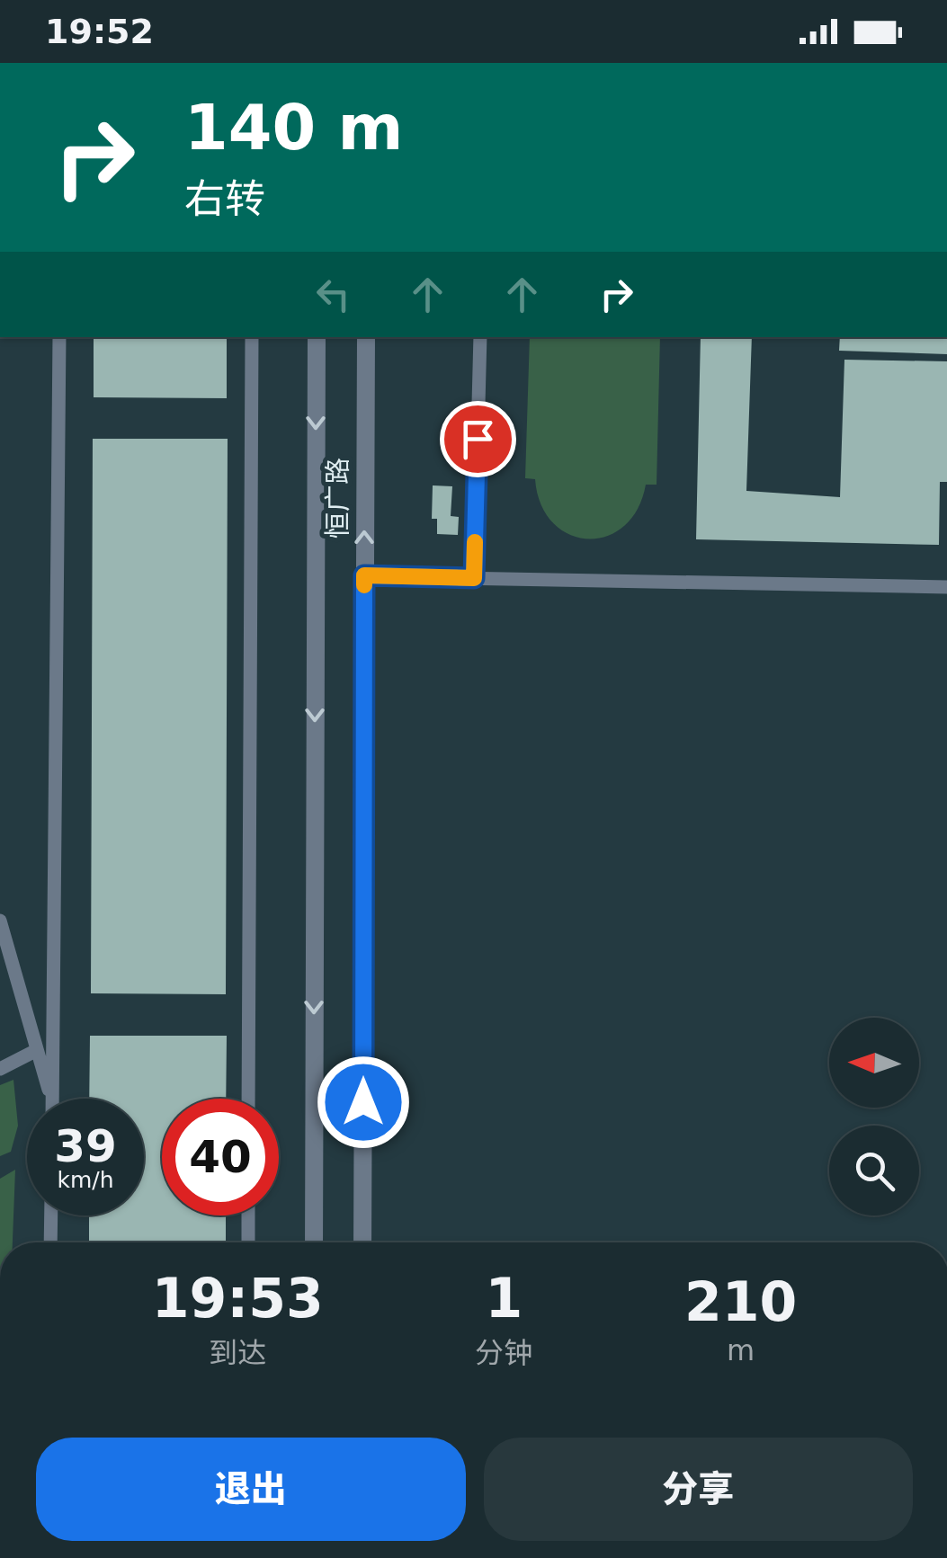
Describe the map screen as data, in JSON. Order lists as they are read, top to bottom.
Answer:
{
  "streets": {
    "street": ["恒广路"]
  },
  "north": "left",
  "page": {
    "status": "19:52",
    "turn": ["140 m", "右转"],
    "speed": "39 km/h",
    "limit": "40",
    "eta": [
      "19:53",
      "到达",
      "1",
      "分钟",
      "210",
      "m"
    ],
    "buttons": ["退出", "分享"]
  }
}
